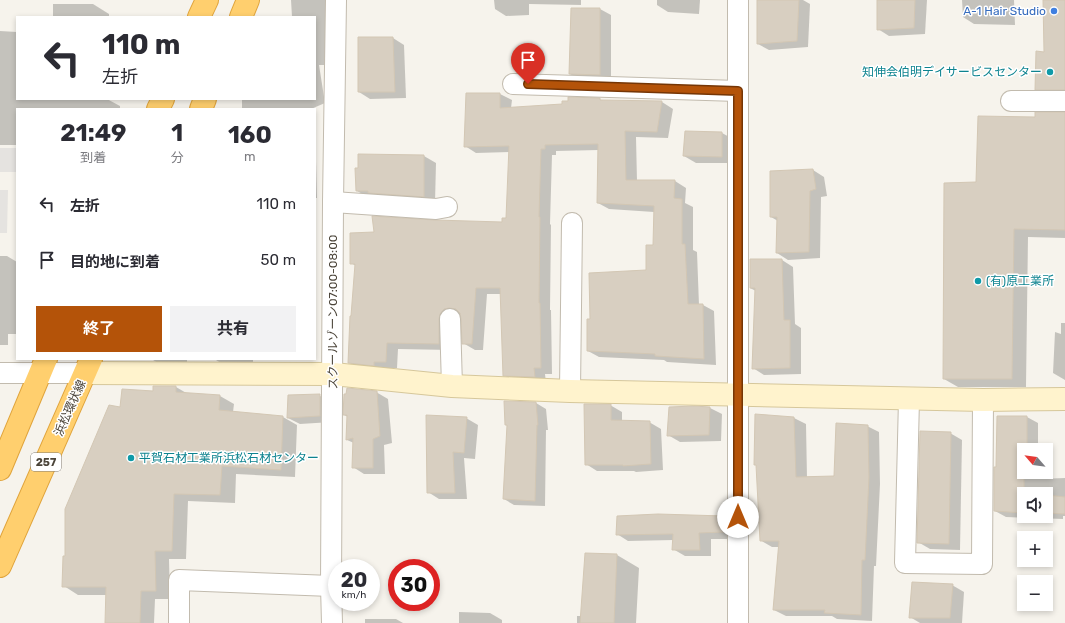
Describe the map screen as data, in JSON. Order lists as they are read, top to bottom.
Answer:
{
  "streets": {
    "highway": ["浜松環状線", "257"],
    "street": ["スクールゾーン07:00-08:00"]
  },
  "places": [
    "A-1 Hair Studio",
    "知伸会伯明デイサービスセンター",
    "(有)原工業所",
    "平賀石材工業所浜松石材センター"
  ],
  "north": "top left",
  "page": {
    "turn": ["110 m", "左折"],
    "eta": [
      "21:49",
      "到着",
      "1",
      "分",
      "160",
      "m"
    ],
    "list": [
      {
        "name": "左折",
        "value": "110 m"
      },
      {
        "name": "目的地に到着",
        "value": "50 m"
      }
    ],
    "buttons": ["終了", "共有"],
    "map_buttons": ["+", "−"],
    "speed": "20 km/h",
    "limit": "30"
  }
}
